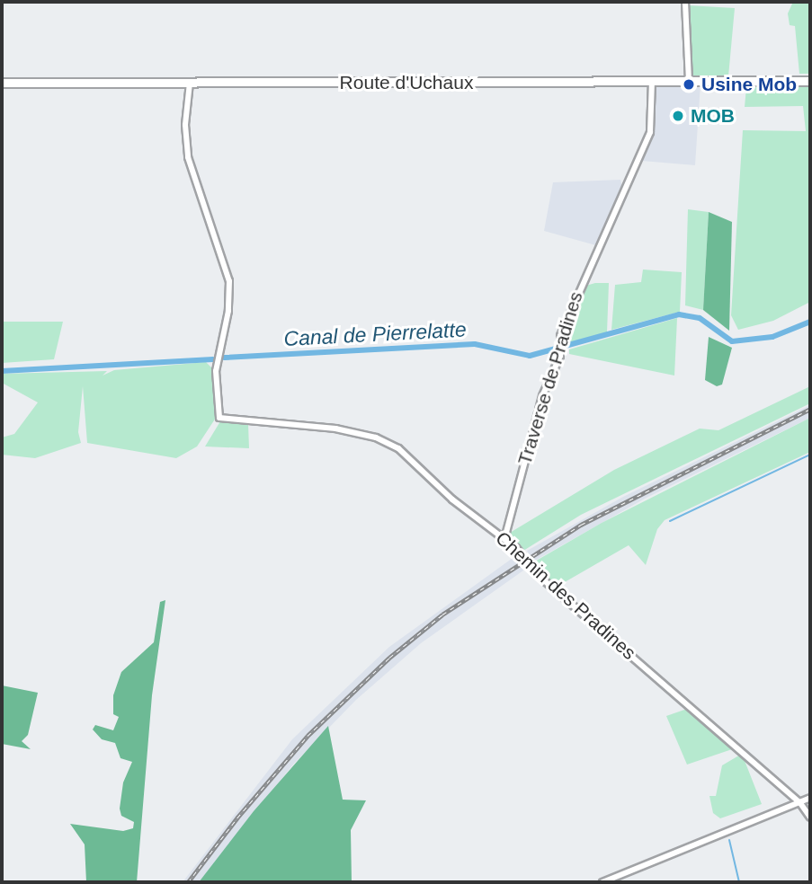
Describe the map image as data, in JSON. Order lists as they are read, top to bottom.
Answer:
{
  "streets": {
    "main road": ["Route d'Uchaux"],
    "street": ["Traverse de Pradines", "Chemin des Pradines"]
  },
  "crossings": [
    ["Route d'Uchaux", "Traverse de Pradines"],
    ["Route d'Uchaux", "Chemin des Pradines"],
    ["Traverse de Pradines", "Chemin des Pradines"]
  ],
  "water": ["Canal de Pierrelatte"],
  "places": ["Usine Mob", "MOB"]
}
